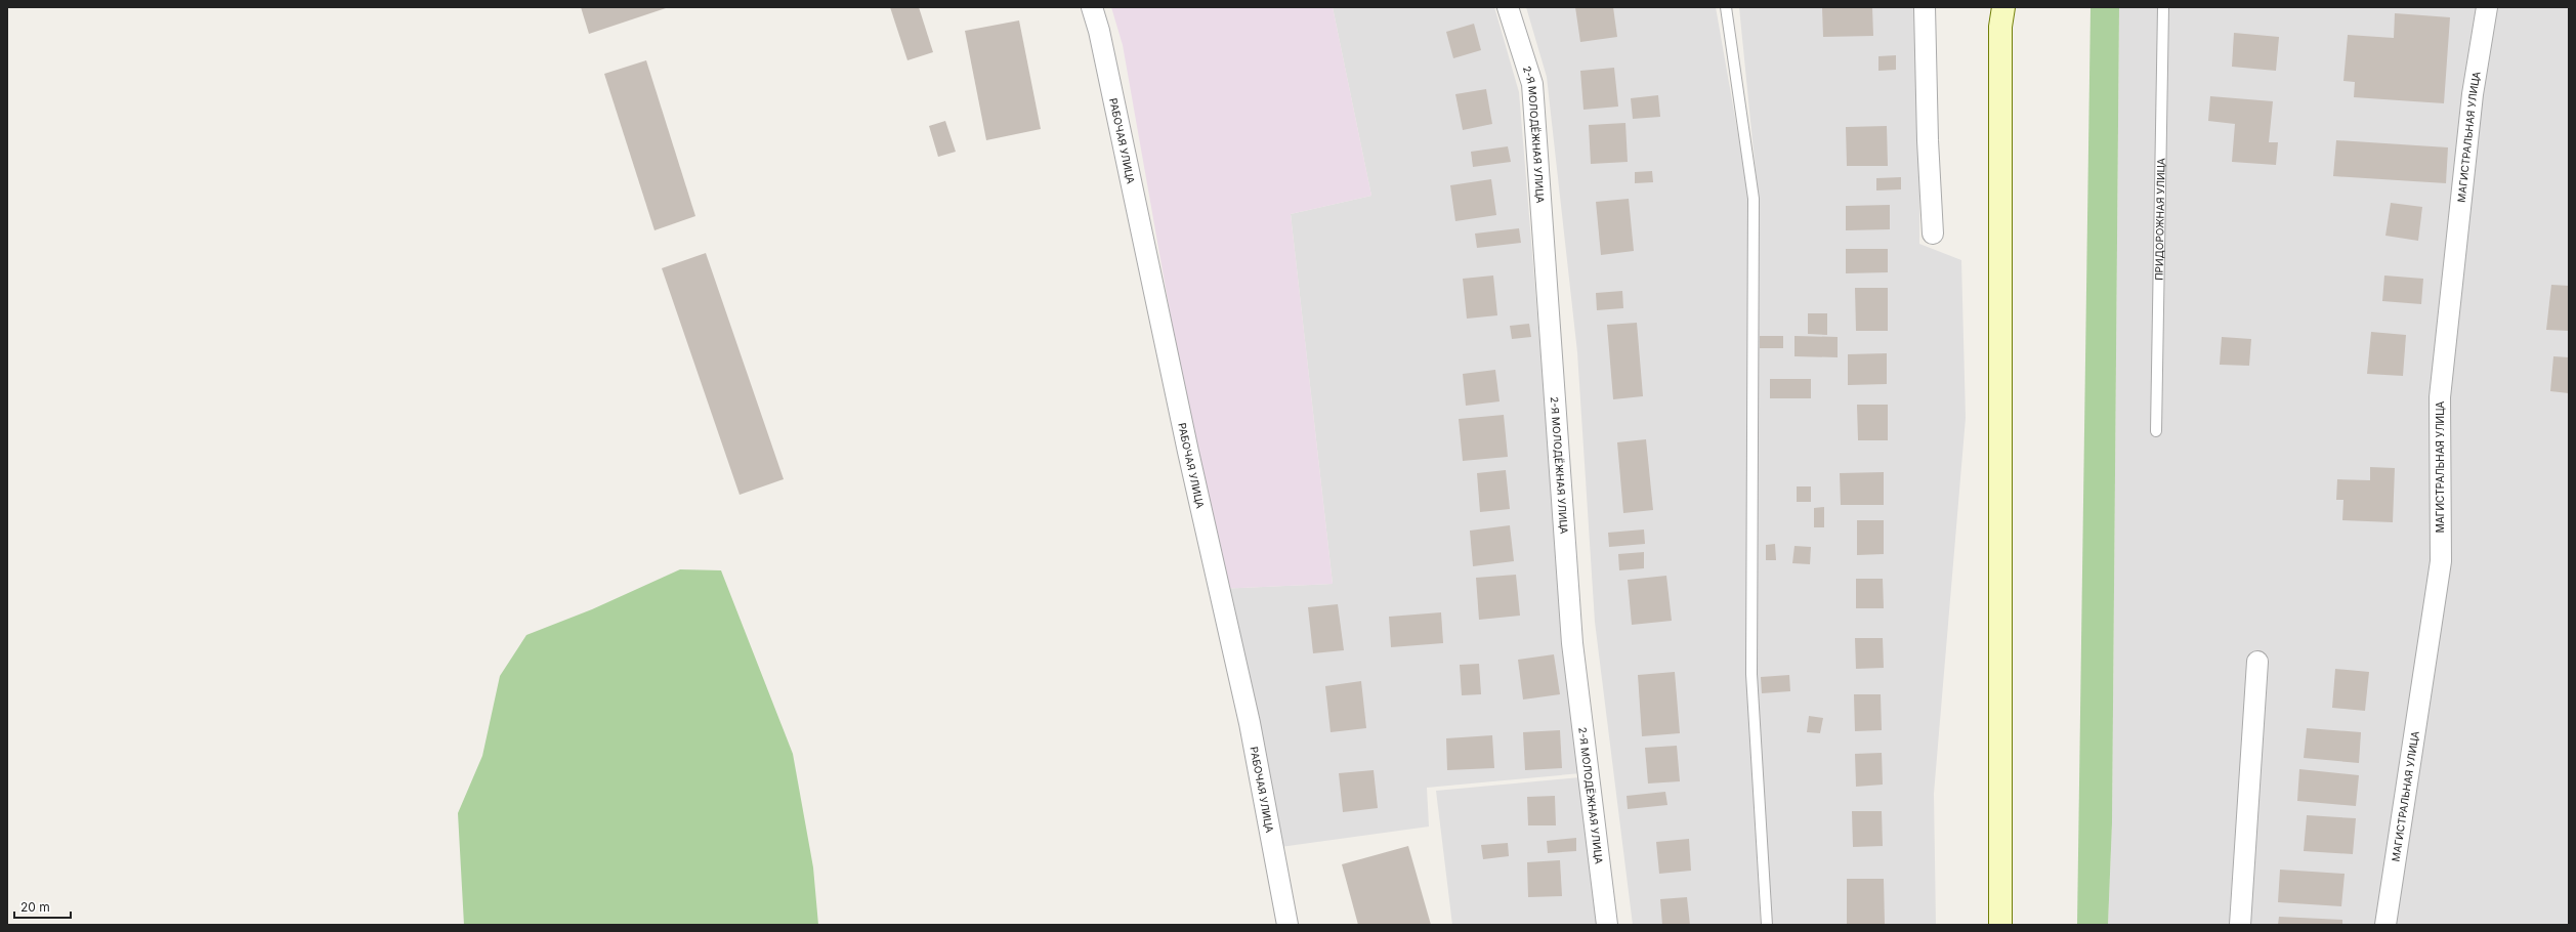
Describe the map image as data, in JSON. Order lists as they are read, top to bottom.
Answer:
{
  "streets": {
    "street": ["2-Я МОЛОДЁЖНАЯ УЛИЦА", "МАГИСТРАЛЬНАЯ УЛИЦА", "РАБОЧАЯ УЛИЦА"],
    "lane": ["ПРИДОРОЖНАЯ УЛИЦА"]
  },
  "scale_bar": "20 m"
}
